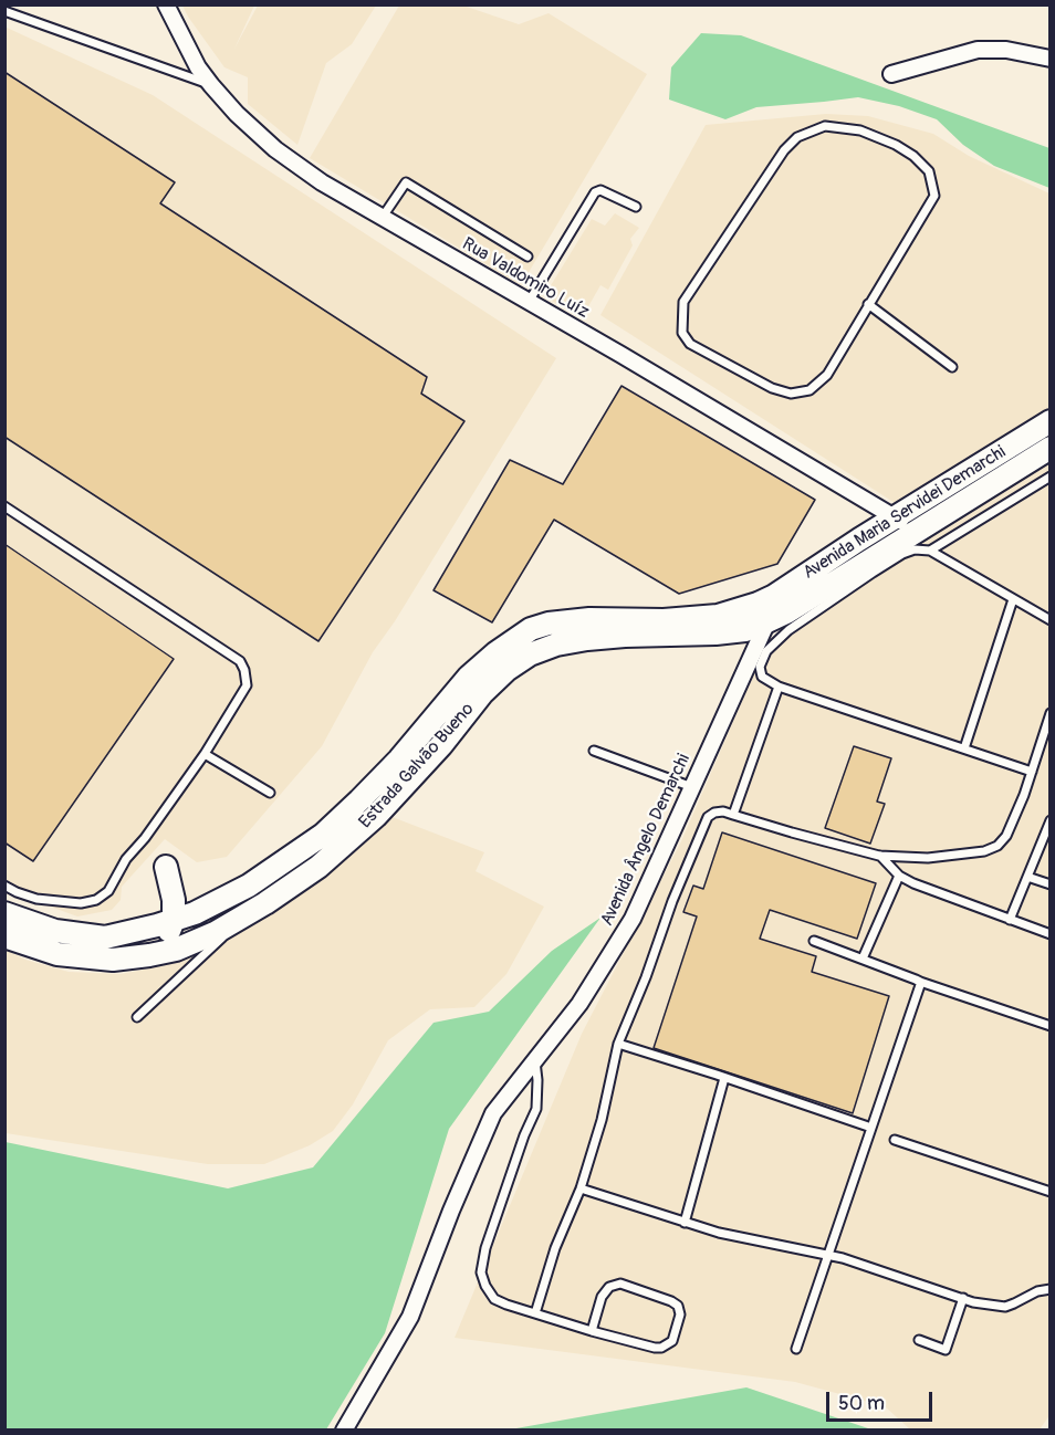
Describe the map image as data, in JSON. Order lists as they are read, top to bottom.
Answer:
{
  "streets": {
    "main road": ["Avenida Maria Servidei Demarchi", "Estrada Galvão Bueno"],
    "street": ["Rua Valdomiro Luíz", "Avenida Ângelo Demarchi"]
  },
  "crossings": [
    ["Rua Valdomiro Luíz", "Avenida Maria Servidei Demarchi"],
    ["Avenida Maria Servidei Demarchi", "Estrada Galvão Bueno"],
    ["Avenida Maria Servidei Demarchi", "Avenida Ângelo Demarchi"],
    ["Estrada Galvão Bueno", "Avenida Ângelo Demarchi"]
  ],
  "scale_bar": "50 m"
}
